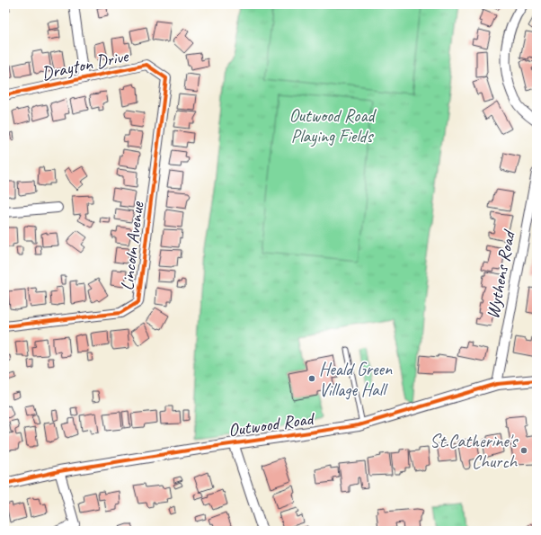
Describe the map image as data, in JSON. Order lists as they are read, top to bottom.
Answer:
{
  "streets": {
    "street": [
      "Drayton Drive",
      "Lincoln Avenue",
      "Wythens Road",
      "Outwood Road"
    ]
  },
  "crossings": [
    ["Drayton Drive", "Lincoln Avenue"],
    ["Wythens Road", "Outwood Road"]
  ],
  "parks": ["Outwood Road Playing Fields"],
  "places": ["Heald Green Village Hall", "St.Catherine's Church"]
}
